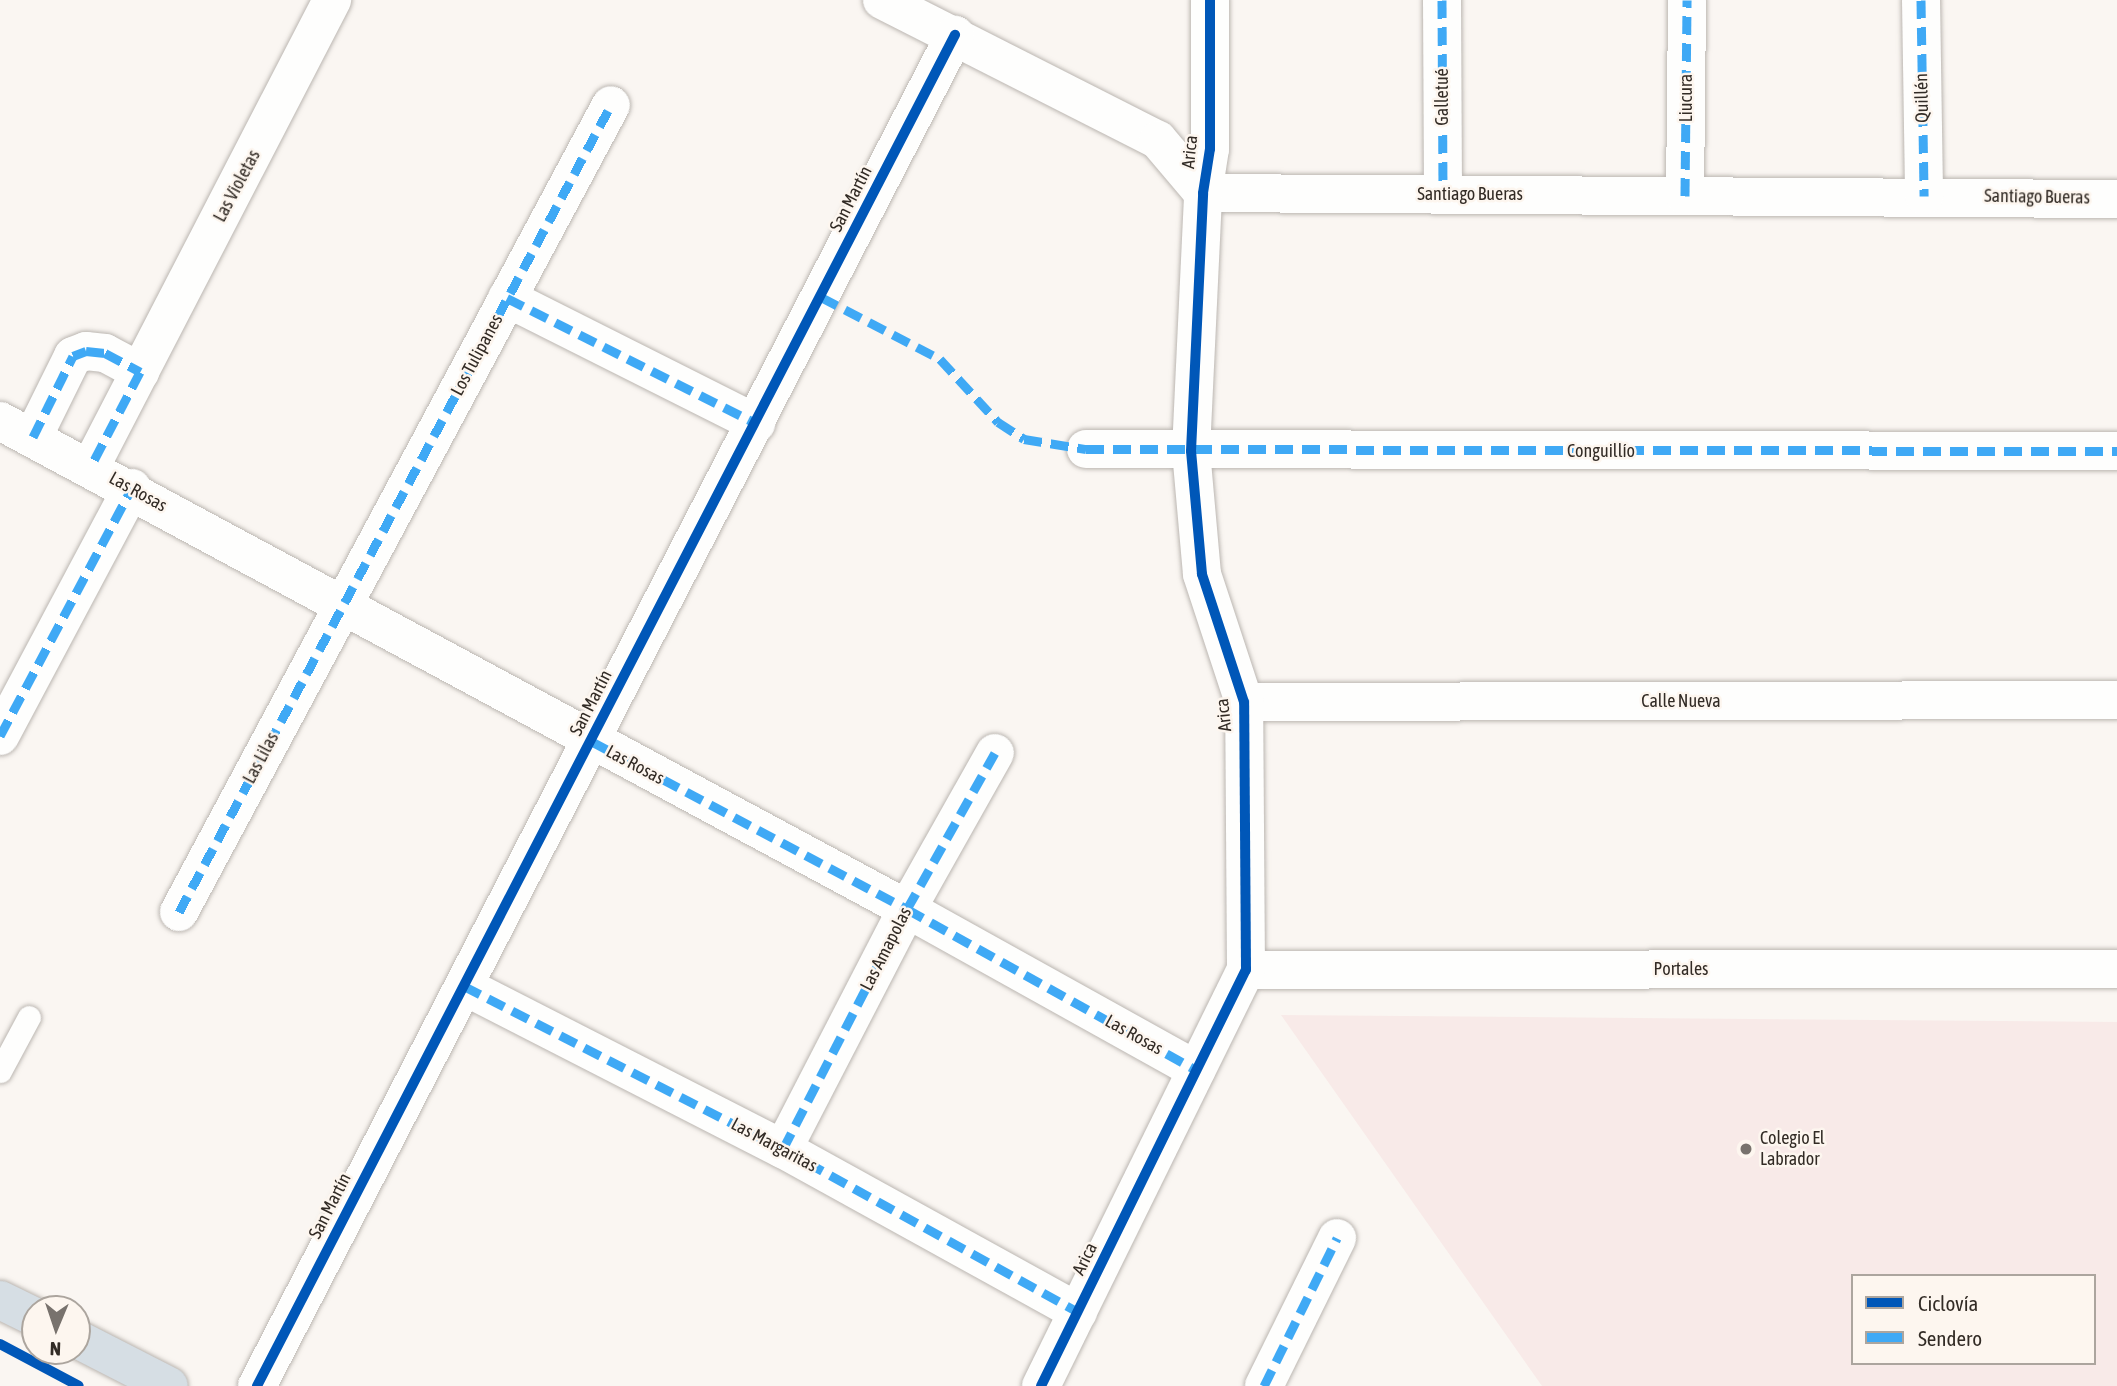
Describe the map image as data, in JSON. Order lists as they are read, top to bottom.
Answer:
{
  "streets": {
    "street": [
      "Galletué",
      "Liucura",
      "Quillén",
      "Arica",
      "Las Violetas",
      "Santiago Bueras",
      "San Martín",
      "Los Tulipanes",
      "Conguillío",
      "Las Rosas",
      "Calle Nueva",
      "Las Lilas",
      "Las Amapolas",
      "Portales",
      "Las Margaritas"
    ]
  },
  "crossings": [
    ["Galletué", "Santiago Bueras"],
    ["Liucura", "Santiago Bueras"],
    ["Quillén", "Santiago Bueras"],
    ["Arica", "Santiago Bueras"],
    ["Arica", "Conguillío"],
    ["Arica", "Las Rosas"],
    ["Arica", "Calle Nueva"],
    ["Arica", "Portales"],
    ["Arica", "Las Margaritas"],
    ["Las Violetas", "Las Rosas"],
    ["San Martín", "Las Rosas"],
    ["San Martín", "Las Margaritas"],
    ["Los Tulipanes", "Las Rosas"],
    ["Los Tulipanes", "Las Lilas"],
    ["Las Rosas", "Las Lilas"],
    ["Las Rosas", "Las Amapolas"],
    ["Las Amapolas", "Las Margaritas"]
  ],
  "places": ["Colegio El Labrador"],
  "legend": ["Ciclovía", "Sendero"],
  "north": "bottom"
}
